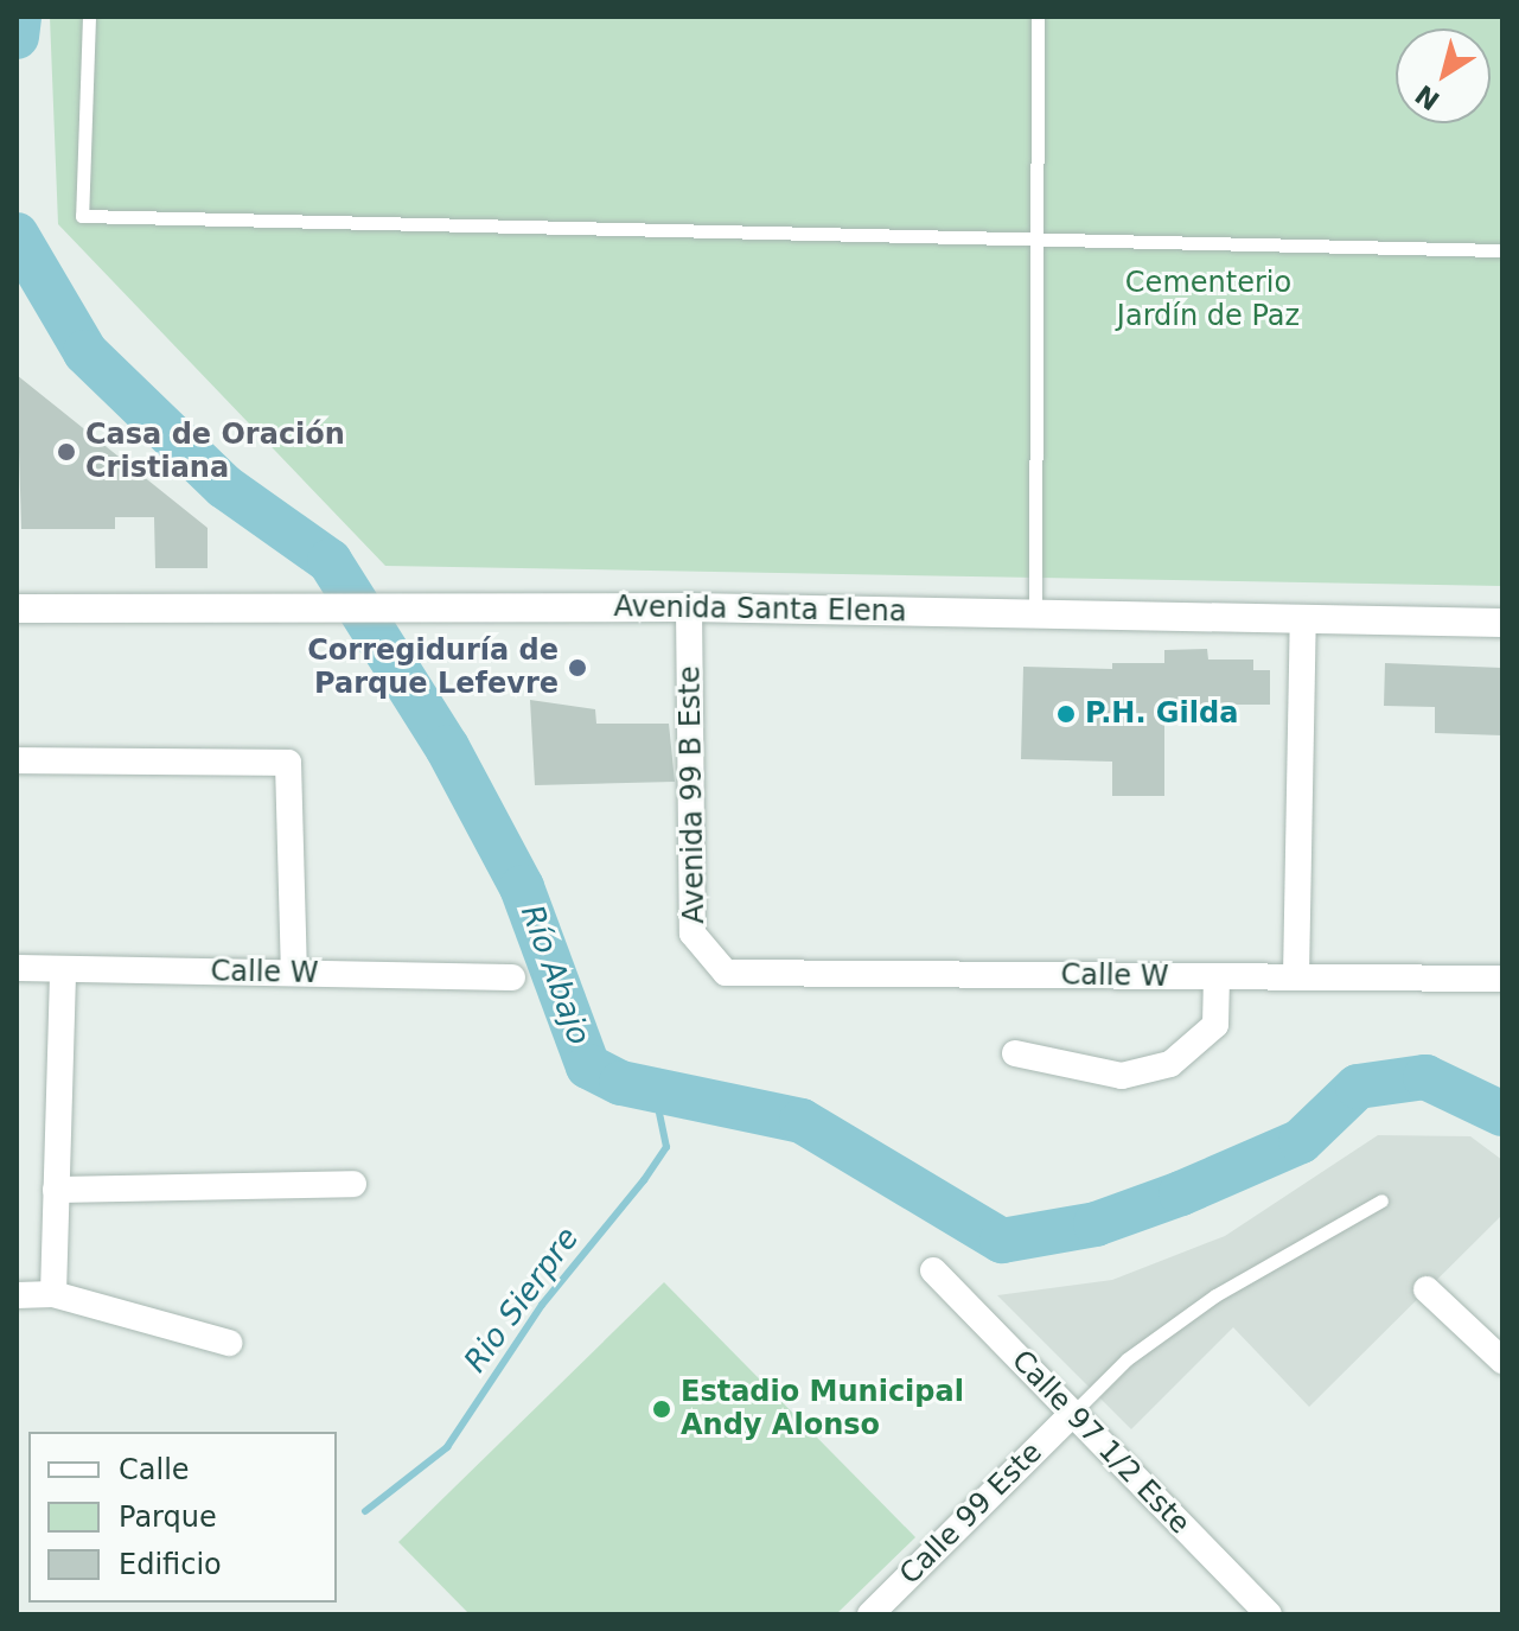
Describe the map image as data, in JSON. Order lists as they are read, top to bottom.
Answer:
{
  "streets": {
    "street": [
      "Avenida Santa Elena",
      "Avenida 99 B Este",
      "Calle W",
      "Calle 97 1/2 Este",
      "Calle 99 Este"
    ]
  },
  "crossings": [
    ["Avenida Santa Elena", "Avenida 99 B Este"],
    ["Avenida 99 B Este", "Calle W"],
    ["Calle 97 1/2 Este", "Calle 99 Este"]
  ],
  "water": ["Río Abajo", "Rio Sierpre"],
  "parks": ["Cementerio Jardín de Paz"],
  "places": [
    "Casa de Oración Cristiana",
    "Corregiduría de Parque Lefevre",
    "P.H. Gilda",
    "Estadio Municipal Andy Alonso"
  ],
  "legend": ["Calle", "Parque", "Edificio"],
  "north": "bottom left"
}
